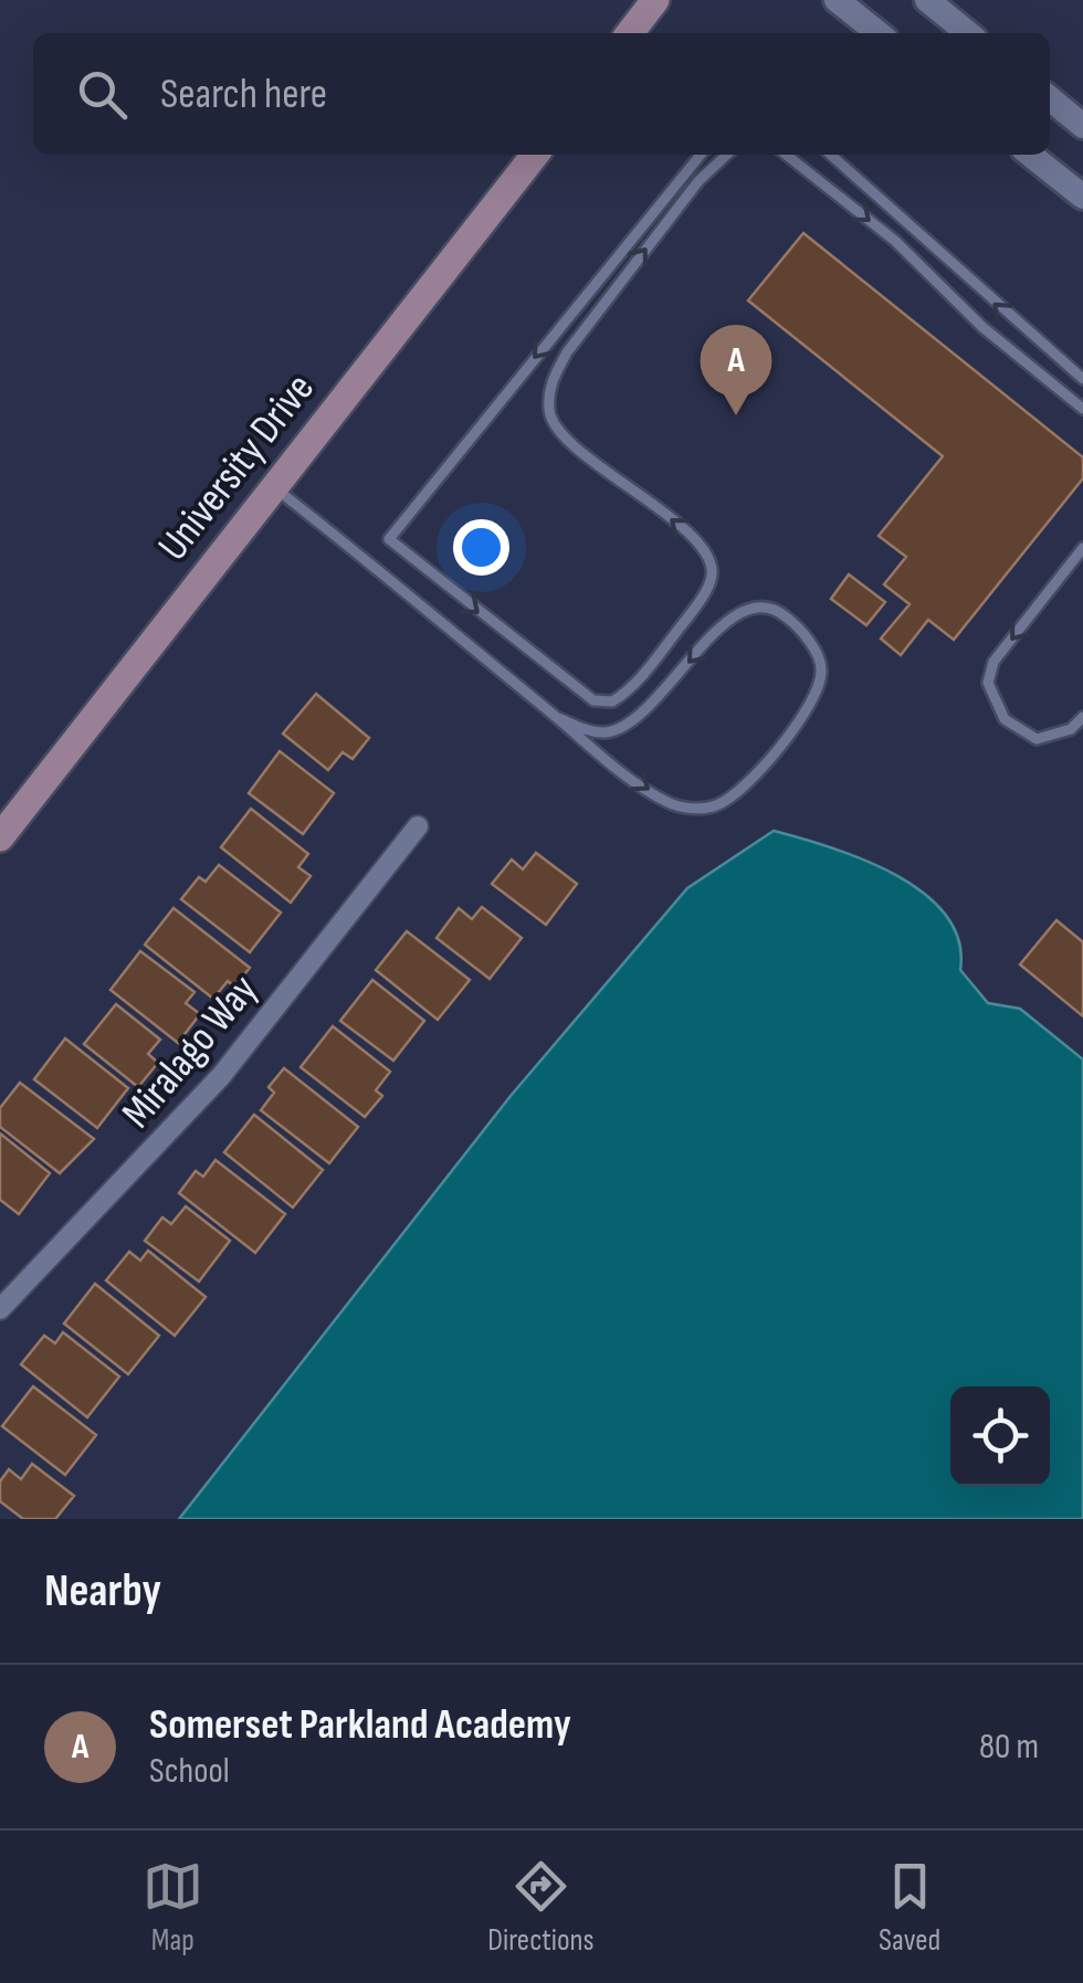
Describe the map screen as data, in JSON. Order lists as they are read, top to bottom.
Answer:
{
  "streets": {
    "main road": ["University Drive"],
    "street": ["Miralago Way"]
  },
  "page": {
    "search": "Search here",
    "pins": "A",
    "heading": "Nearby",
    "list": [
      {
        "mark": "A",
        "name": "Somerset Parkland Academy",
        "note": "School",
        "value": "80 m"
      }
    ],
    "nav": ["Map", "Directions", "Saved"]
  }
}
